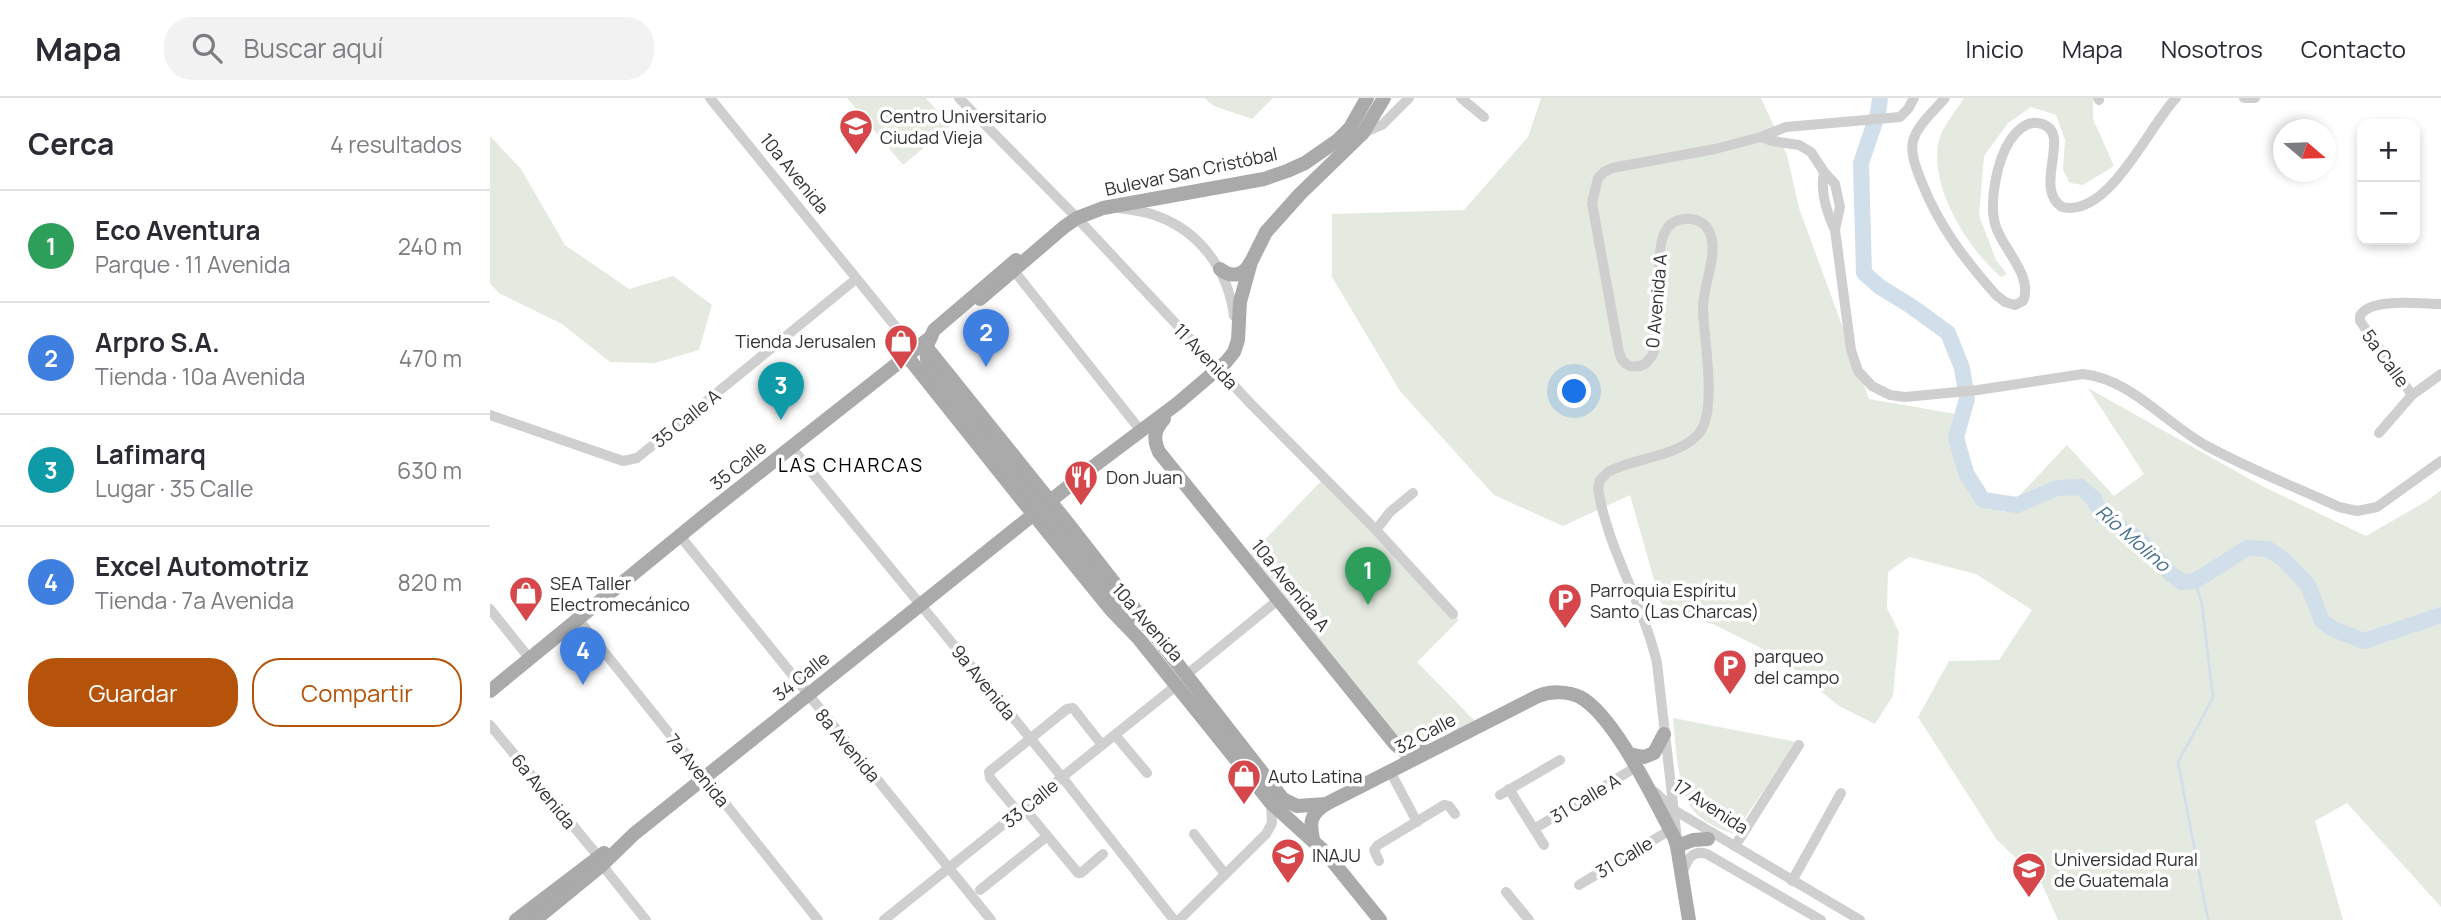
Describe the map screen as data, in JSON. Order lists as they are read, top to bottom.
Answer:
{
  "streets": {
    "main road": [
      "Bulevar San Cristóbal",
      "10a Avenida",
      "35 Calle",
      "10a Avenida A",
      "34 Calle",
      "32 Calle",
      "17 Avenida"
    ],
    "street": [
      "0 Avenida A",
      "11 Avenida",
      "5a Calle",
      "35 Calle A",
      "9a Avenida",
      "8a Avenida",
      "7a Avenida",
      "6a Avenida",
      "31 Calle A",
      "33 Calle",
      "31 Calle"
    ]
  },
  "crossings": [
    ["Bulevar San Cristóbal", "11 Avenida"],
    ["10a Avenida", "35 Calle A"],
    ["10a Avenida", "35 Calle"],
    ["10a Avenida", "34 Calle"],
    ["10a Avenida", "32 Calle"],
    ["10a Avenida", "33 Calle"],
    ["0 Avenida A", "17 Avenida"],
    ["11 Avenida", "34 Calle"],
    ["35 Calle", "9a Avenida"],
    ["35 Calle", "8a Avenida"],
    ["35 Calle", "7a Avenida"],
    ["10a Avenida A", "34 Calle"],
    ["10a Avenida A", "32 Calle"],
    ["10a Avenida A", "33 Calle"],
    ["34 Calle", "9a Avenida"],
    ["34 Calle", "8a Avenida"],
    ["34 Calle", "7a Avenida"],
    ["34 Calle", "6a Avenida"],
    ["9a Avenida", "33 Calle"],
    ["32 Calle", "33 Calle"],
    ["32 Calle", "17 Avenida"],
    ["8a Avenida", "33 Calle"],
    ["31 Calle A", "17 Avenida"]
  ],
  "districts": ["LAS CHARCAS"],
  "water": ["Río Molino"],
  "places": {
    "school or university": ["Centro Universitario Ciudad Vieja", "INAJU", "Universidad Rural de Guatemala"],
    "shop": ["Tienda Jerusalen", "SEA Taller Electromecánico", "Auto Latina"],
    "restaurant": ["Don Juan"],
    "parking": ["Parroquia Espíritu Santo (Las Charcas)", "parqueo del campo"]
  },
  "north": "right",
  "page": {
    "header": "Mapa",
    "search": "Buscar aquí",
    "nav": [
      "Inicio",
      "Mapa",
      "Nosotros",
      "Contacto"
    ],
    "heading": ["Cerca", "4 resultados"],
    "map_buttons": ["+", "−"],
    "list": [
      {
        "mark": "1",
        "name": "Eco Aventura",
        "note": "Parque · 11 Avenida",
        "value": "240 m"
      },
      {
        "mark": "2",
        "name": "Arpro S.A.",
        "note": "Tienda · 10a Avenida",
        "value": "470 m"
      },
      {
        "mark": "3",
        "name": "Lafimarq",
        "note": "Lugar · 35 Calle",
        "value": "630 m"
      },
      {
        "mark": "4",
        "name": "Excel Automotriz",
        "note": "Tienda · 7a Avenida",
        "value": "820 m"
      }
    ],
    "pins": [
      "2",
      "3",
      "1",
      "4"
    ],
    "buttons": ["Guardar", "Compartir"]
  }
}
